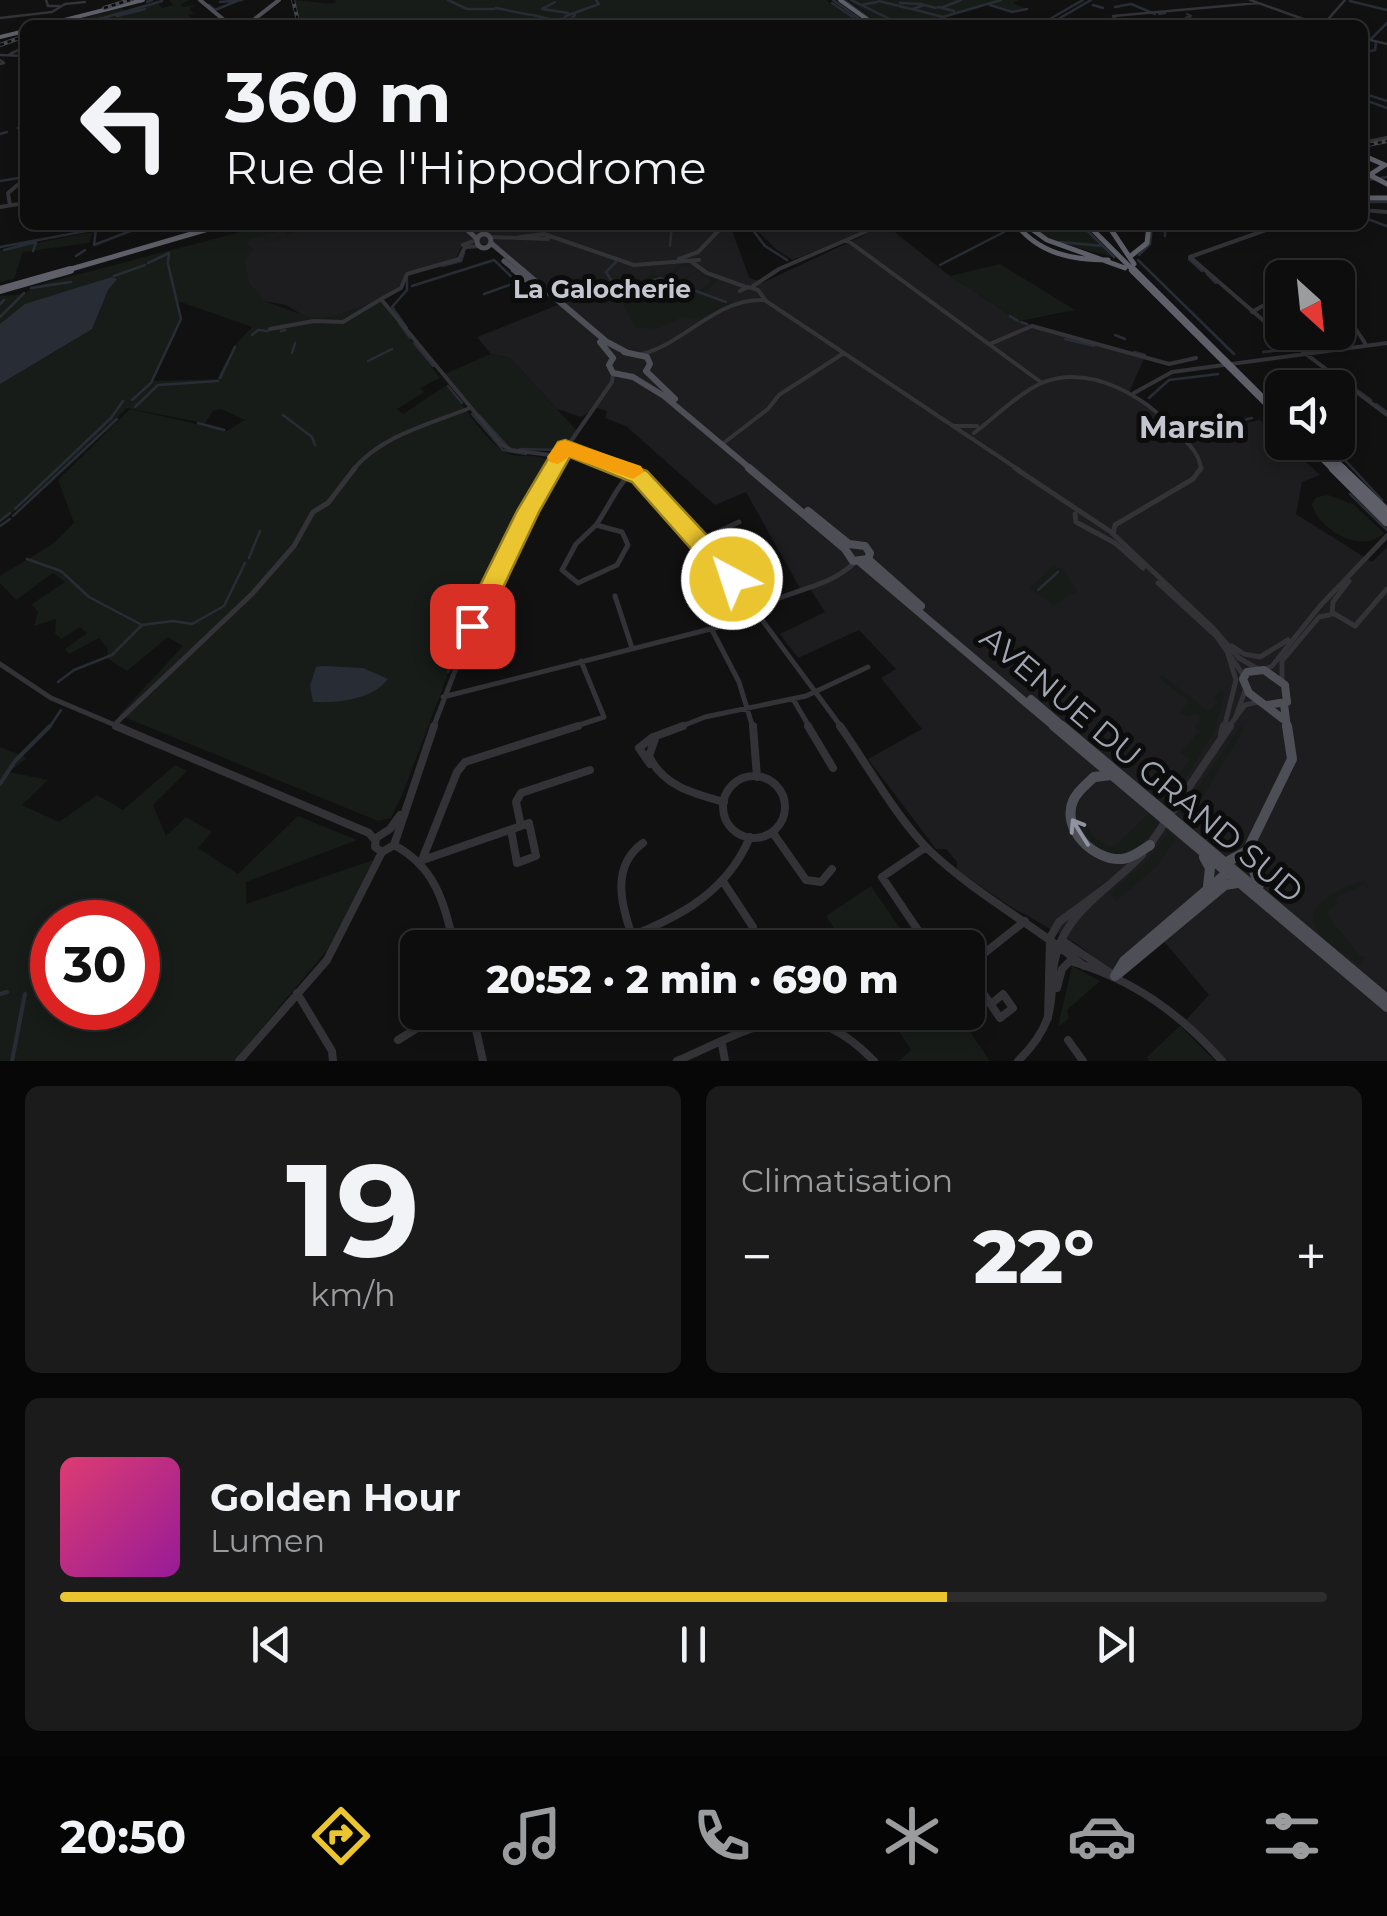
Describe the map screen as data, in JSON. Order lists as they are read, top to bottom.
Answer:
{
  "streets": {
    "main road": ["AVENUE DU GRAND SUD"]
  },
  "districts": ["La Galocherie", "Marsin"],
  "north": "bottom right",
  "page": {
    "turn": ["360 m", "Rue de l'Hippodrome"],
    "limit": "30",
    "trip": "20:52 · 2 min · 690 m",
    "tile": [
      ["19", "km/h"],
      "Climatisation"
    ],
    "heat": ["−", "22°", "+"],
    "song": ["Golden Hour", "Lumen"],
    "tabs": "20:50"
  }
}
